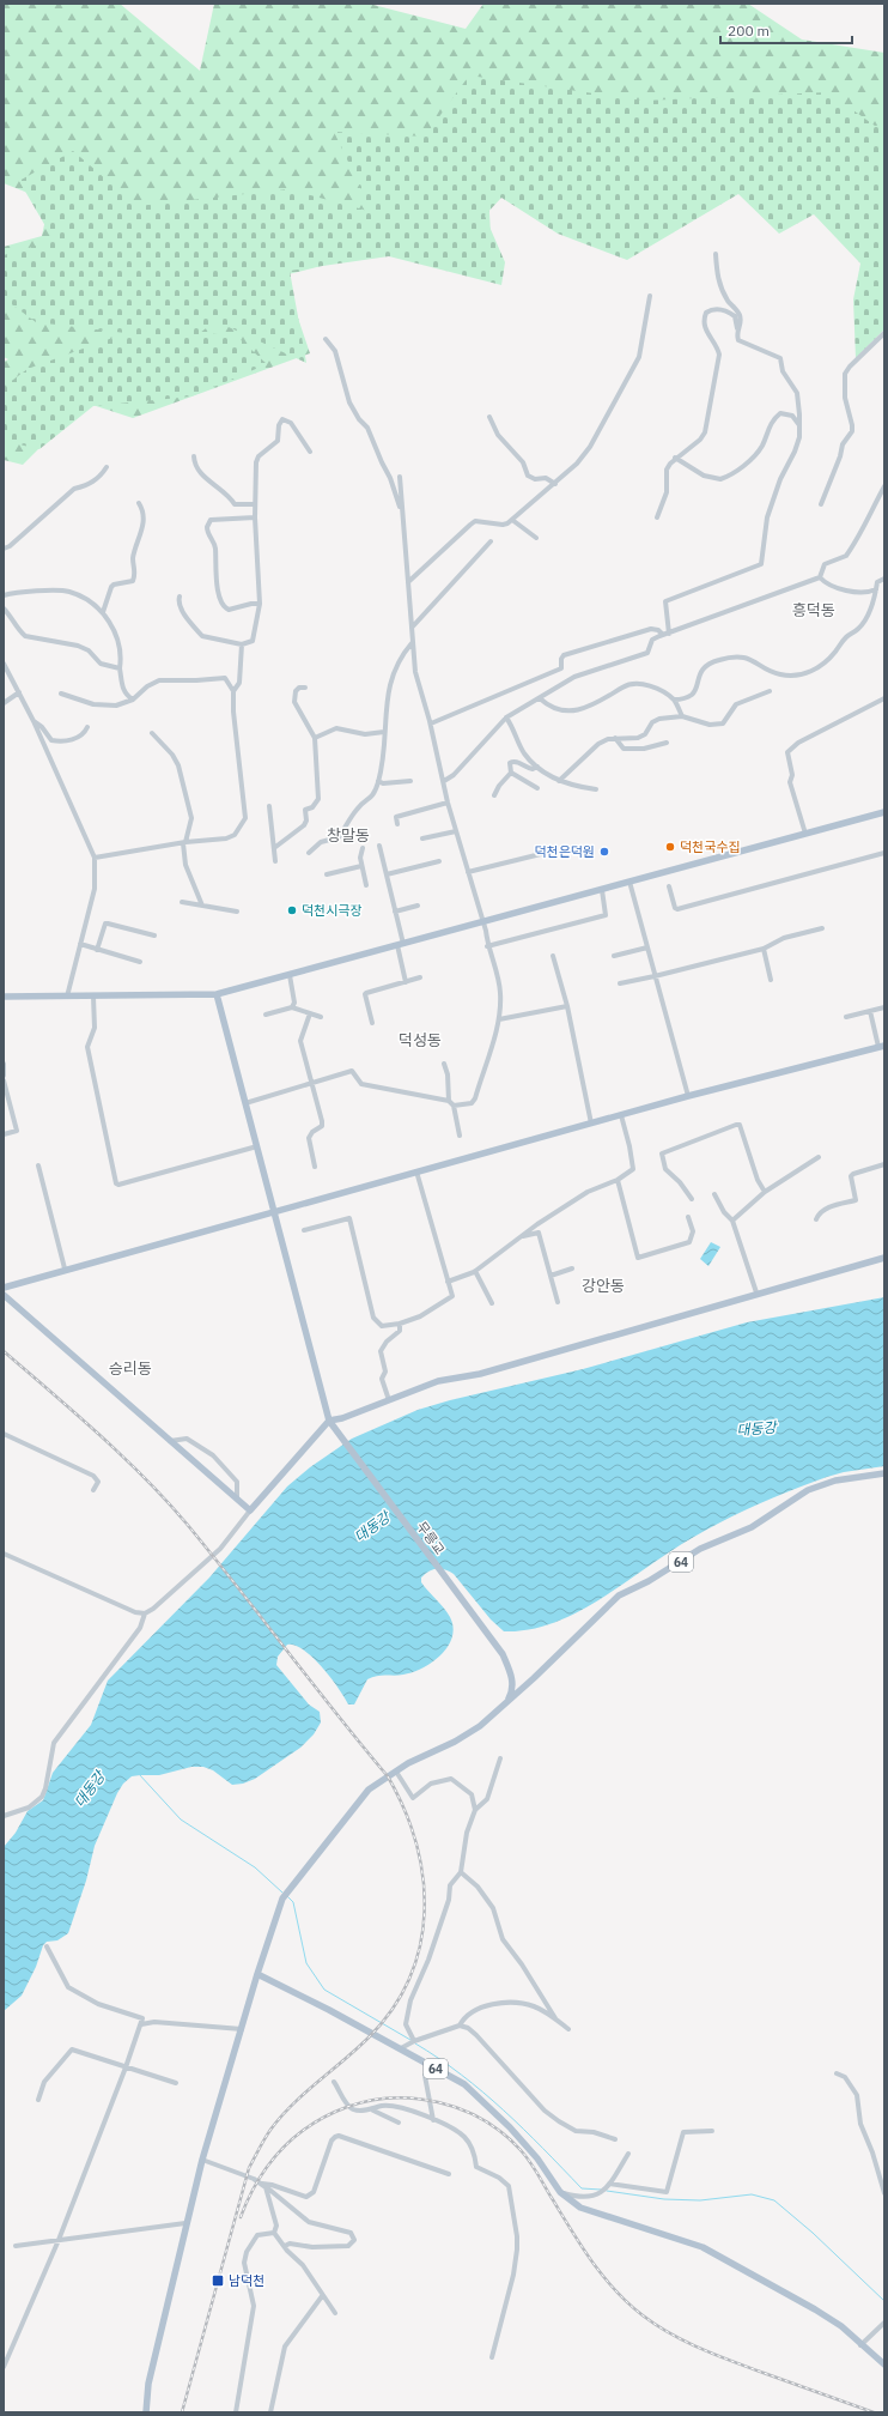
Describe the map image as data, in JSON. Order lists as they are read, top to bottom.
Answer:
{
  "streets": {
    "main road": ["무릉교", "64"]
  },
  "crossings": [
    ["무릉교", "64"]
  ],
  "districts": [
    "흥덕동",
    "창말동",
    "덕성동",
    "강안동",
    "승리동"
  ],
  "water": ["대동강"],
  "places": {
    "other": ["덕천국수집", "덕천은덕원", "덕천시극장"],
    "transit": ["남덕천"]
  },
  "scale_bar": "200 m"
}
